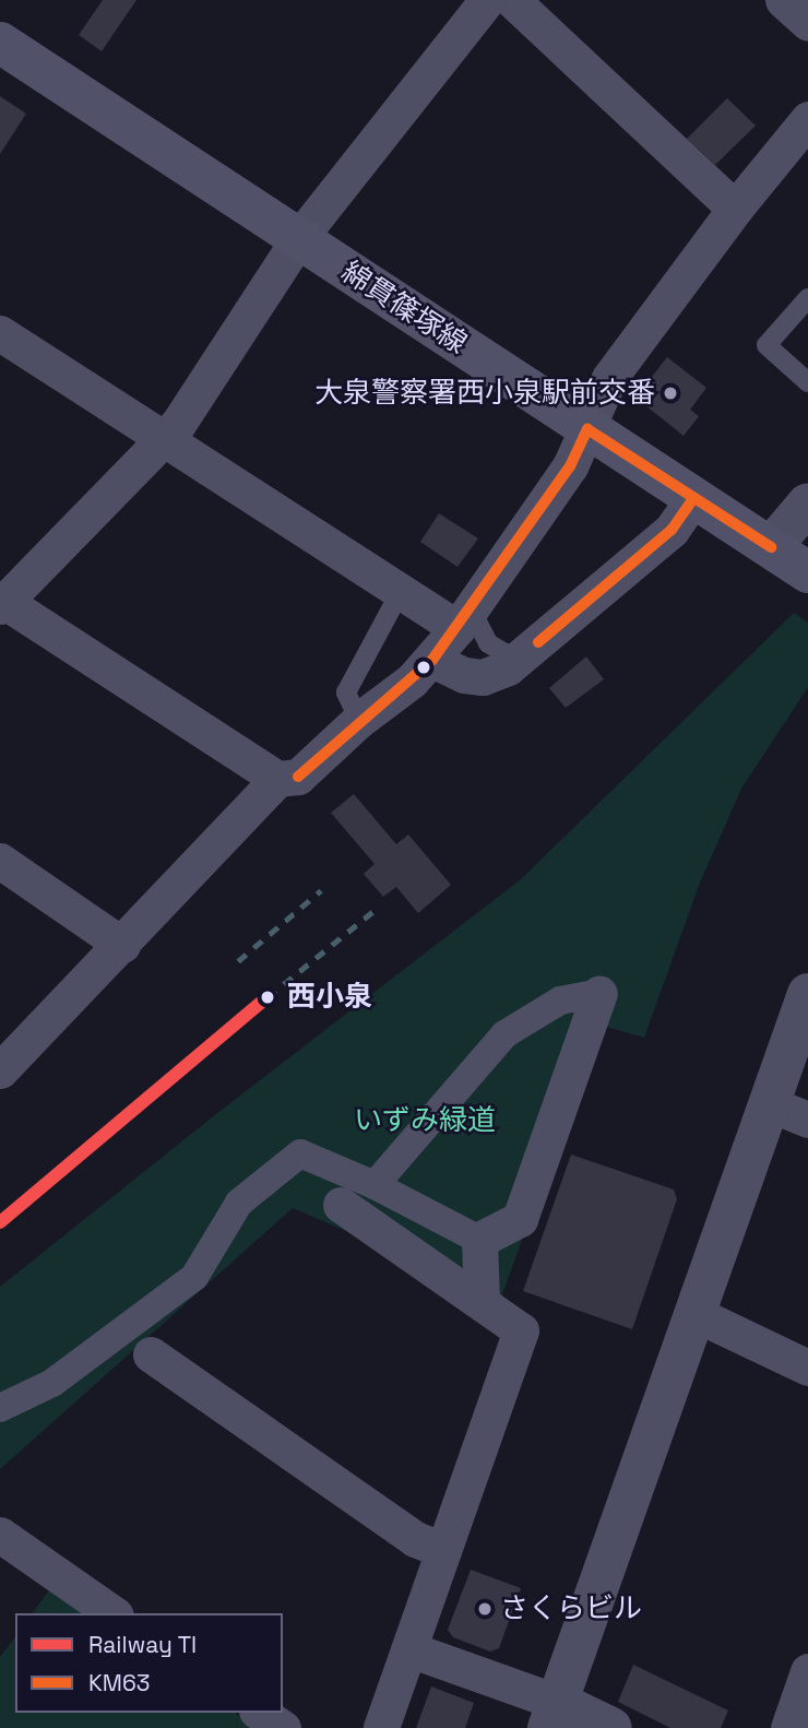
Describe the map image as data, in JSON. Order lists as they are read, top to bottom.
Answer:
{
  "streets": {
    "main road": ["綿貫篠塚線"]
  },
  "parks": ["いずみ緑道"],
  "places": ["大泉警察署西小泉駅前交番", "西小泉", "さくらビル"],
  "lines": ["transit line KM63", "rail line TI"],
  "legend": ["Railway TI", "KM63"]
}
